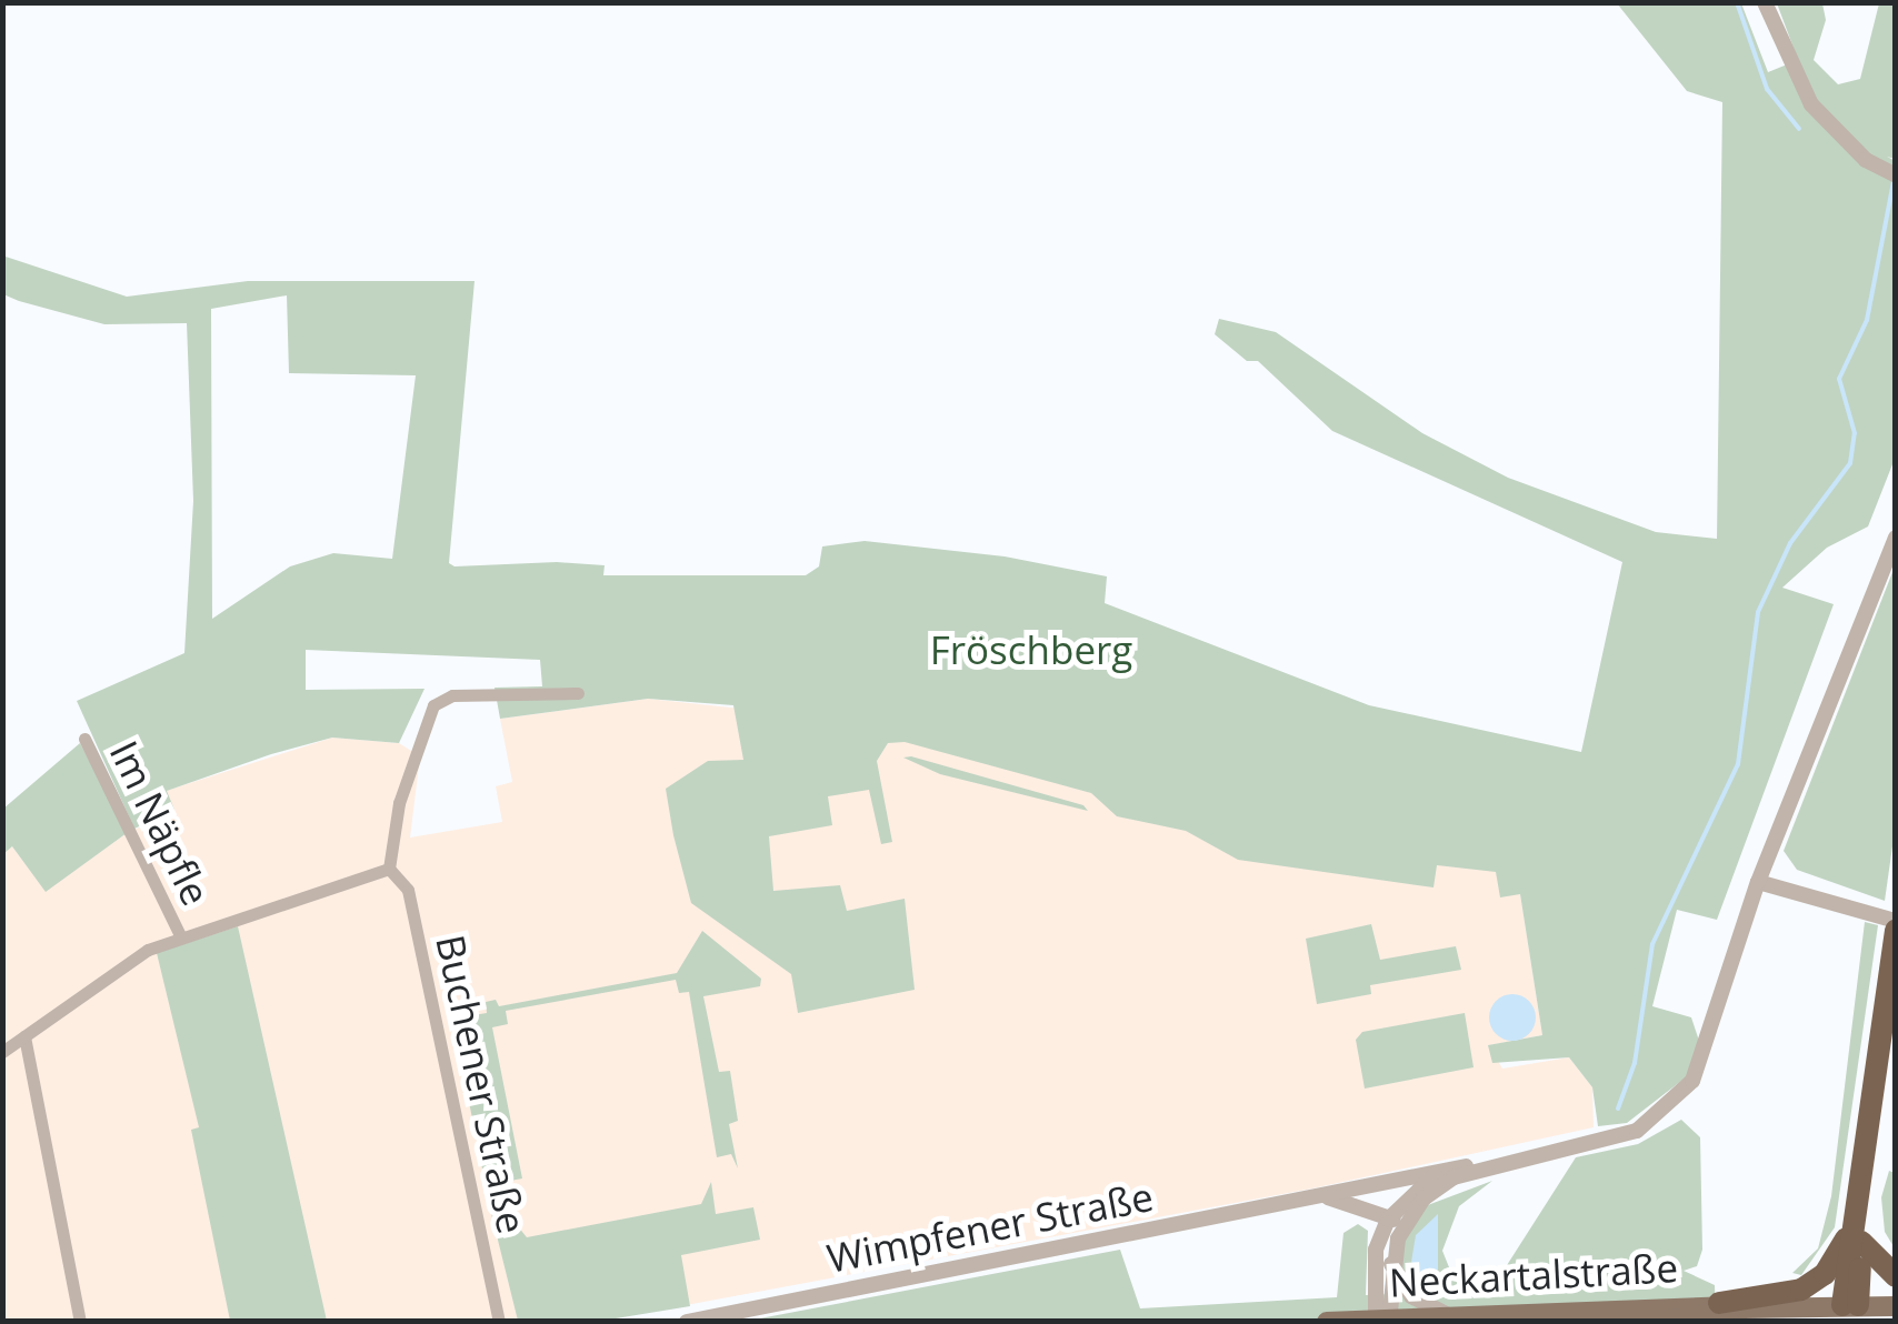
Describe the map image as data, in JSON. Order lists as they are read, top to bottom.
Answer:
{
  "streets": {
    "main road": ["Neckartalstraße"],
    "street": ["Im Näpfle", "Buchener Straße", "Wimpfener Straße"]
  },
  "parks": ["Fröschberg"]
}
